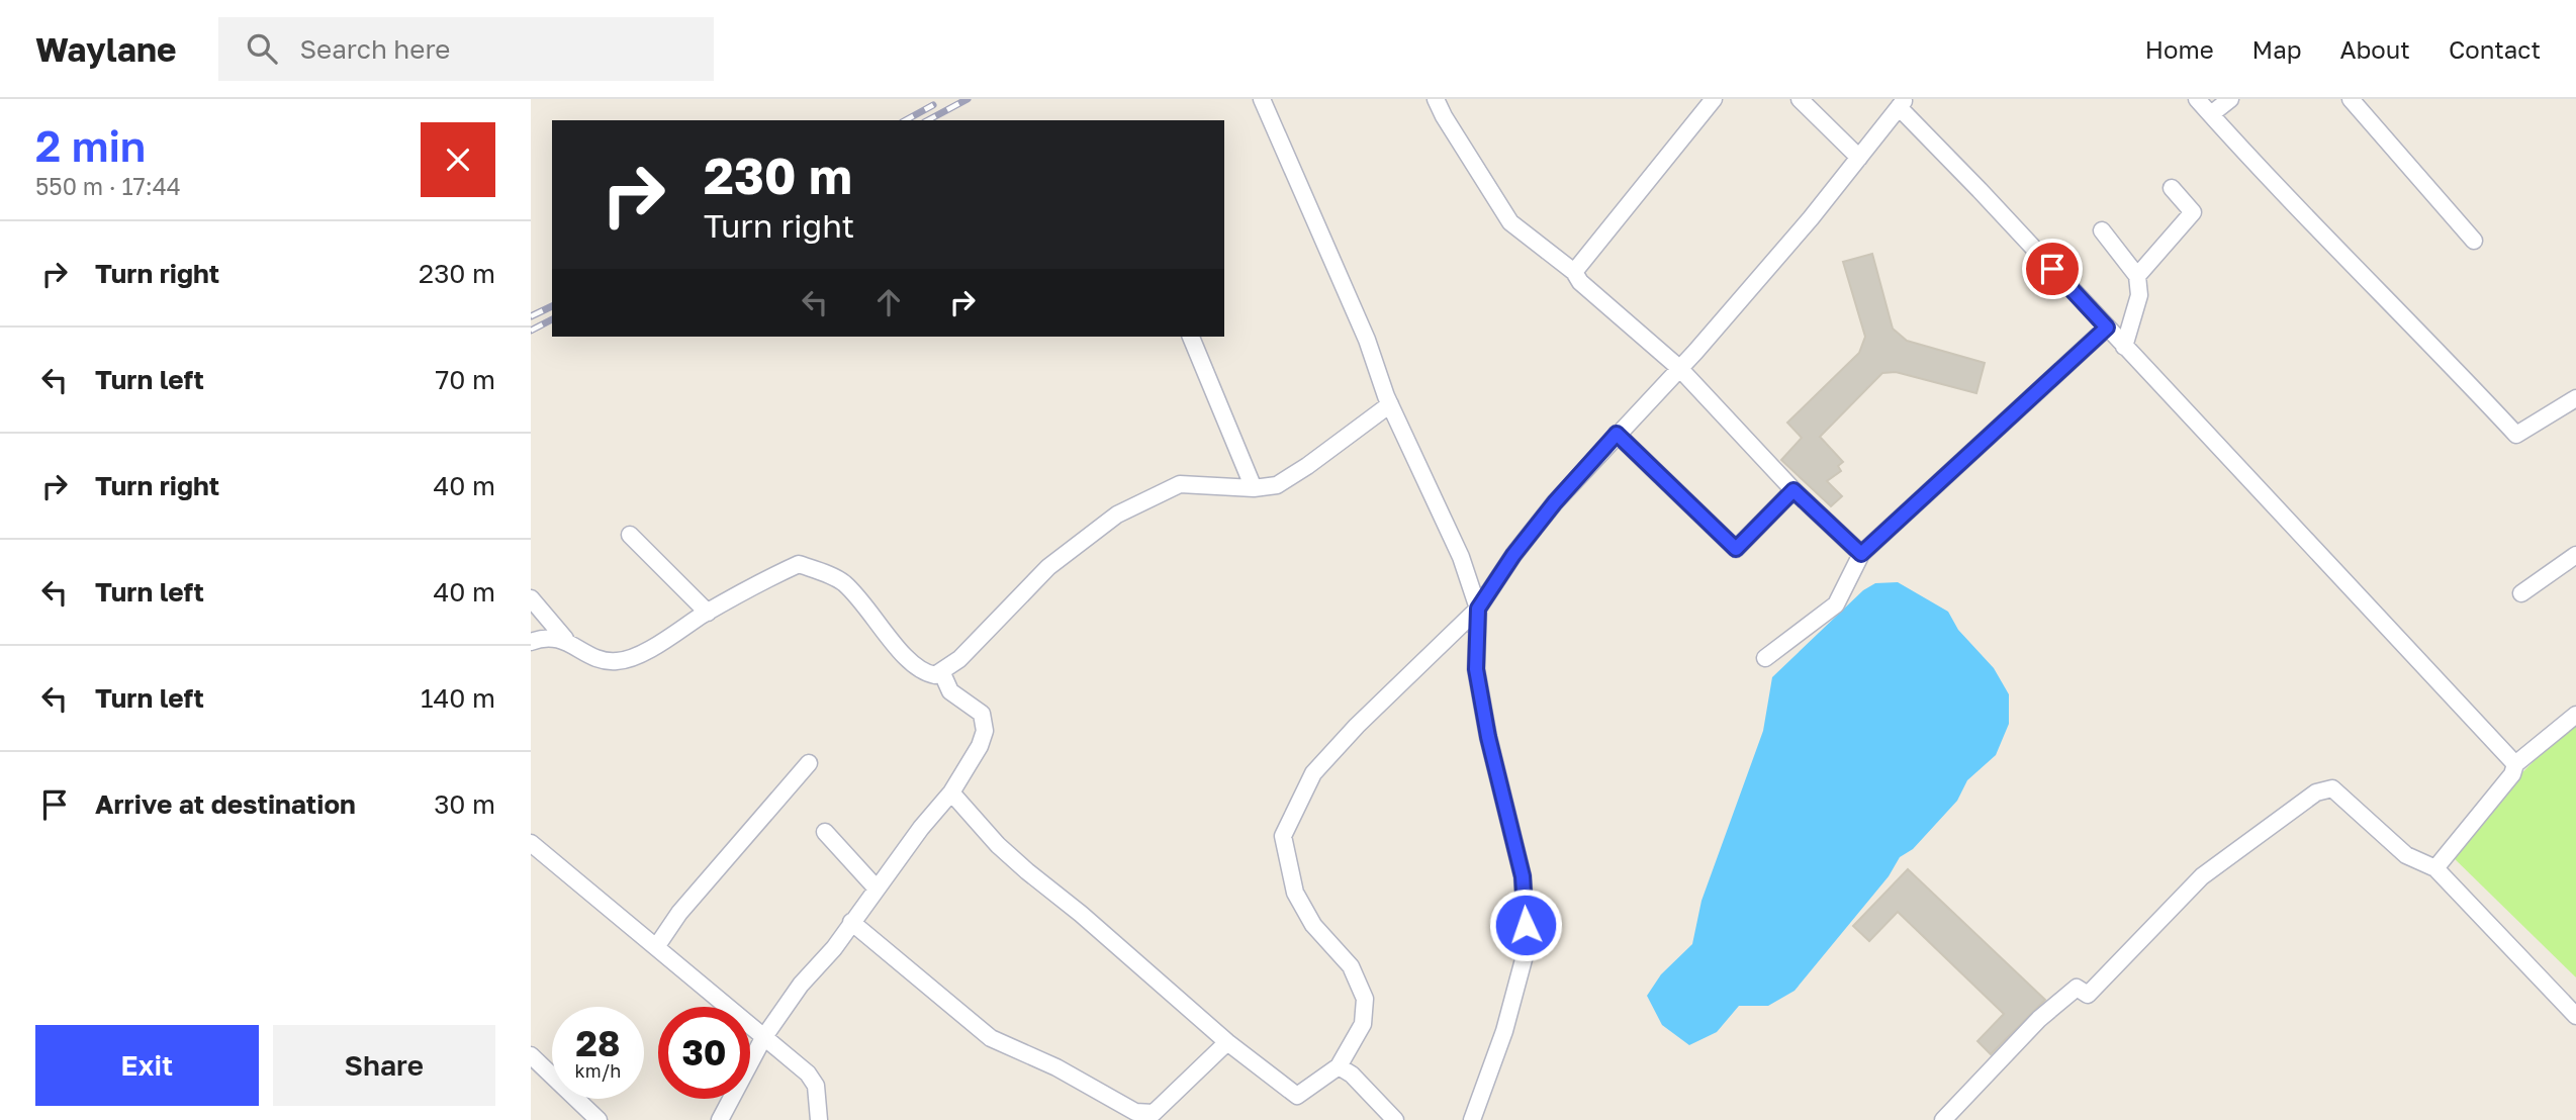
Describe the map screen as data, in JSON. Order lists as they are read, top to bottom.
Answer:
{
  "page": {
    "header": "Waylane",
    "search": "Search here",
    "nav": [
      "Home",
      "Map",
      "About",
      "Contact"
    ],
    "heading": ["2 min", "550 m · 17:44"],
    "turn": ["230 m", "Turn right"],
    "list": [
      {
        "name": "Turn right",
        "value": "230 m"
      },
      {
        "name": "Turn left",
        "value": "70 m"
      },
      {
        "name": "Turn right",
        "value": "40 m"
      },
      {
        "name": "Turn left",
        "value": "40 m"
      },
      {
        "name": "Turn left",
        "value": "140 m"
      },
      {
        "name": "Arrive at destination",
        "value": "30 m"
      }
    ],
    "speed": "28 km/h",
    "limit": "30",
    "buttons": ["Exit", "Share"]
  }
}
